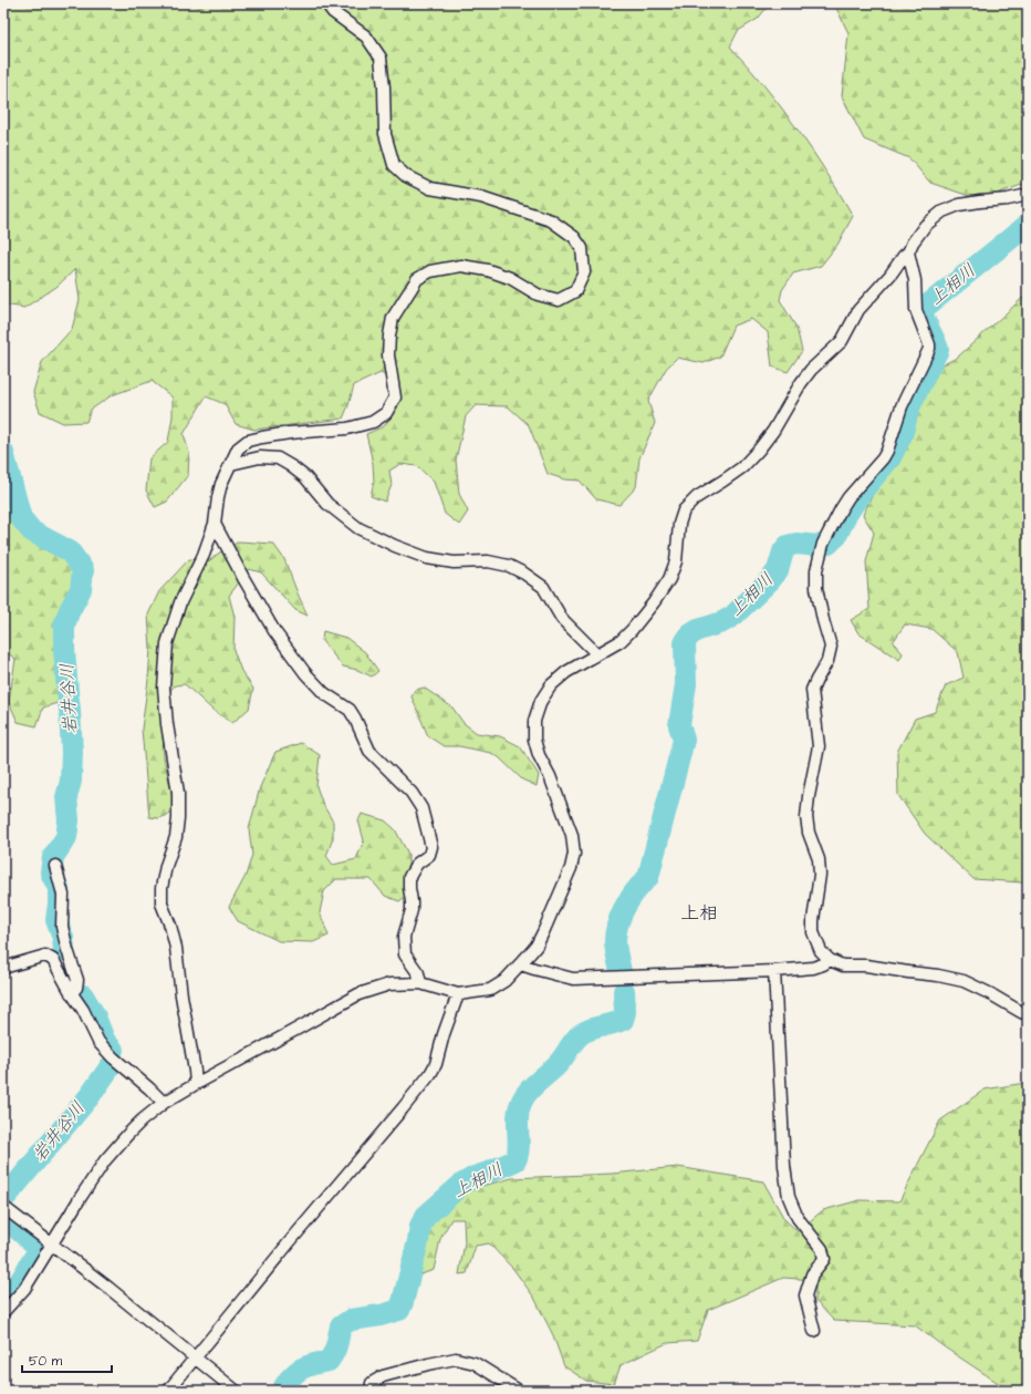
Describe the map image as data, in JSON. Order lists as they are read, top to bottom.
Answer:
{
  "districts": ["上相"],
  "water": ["上相川", "岩井谷川"],
  "scale_bar": "50 m"
}
